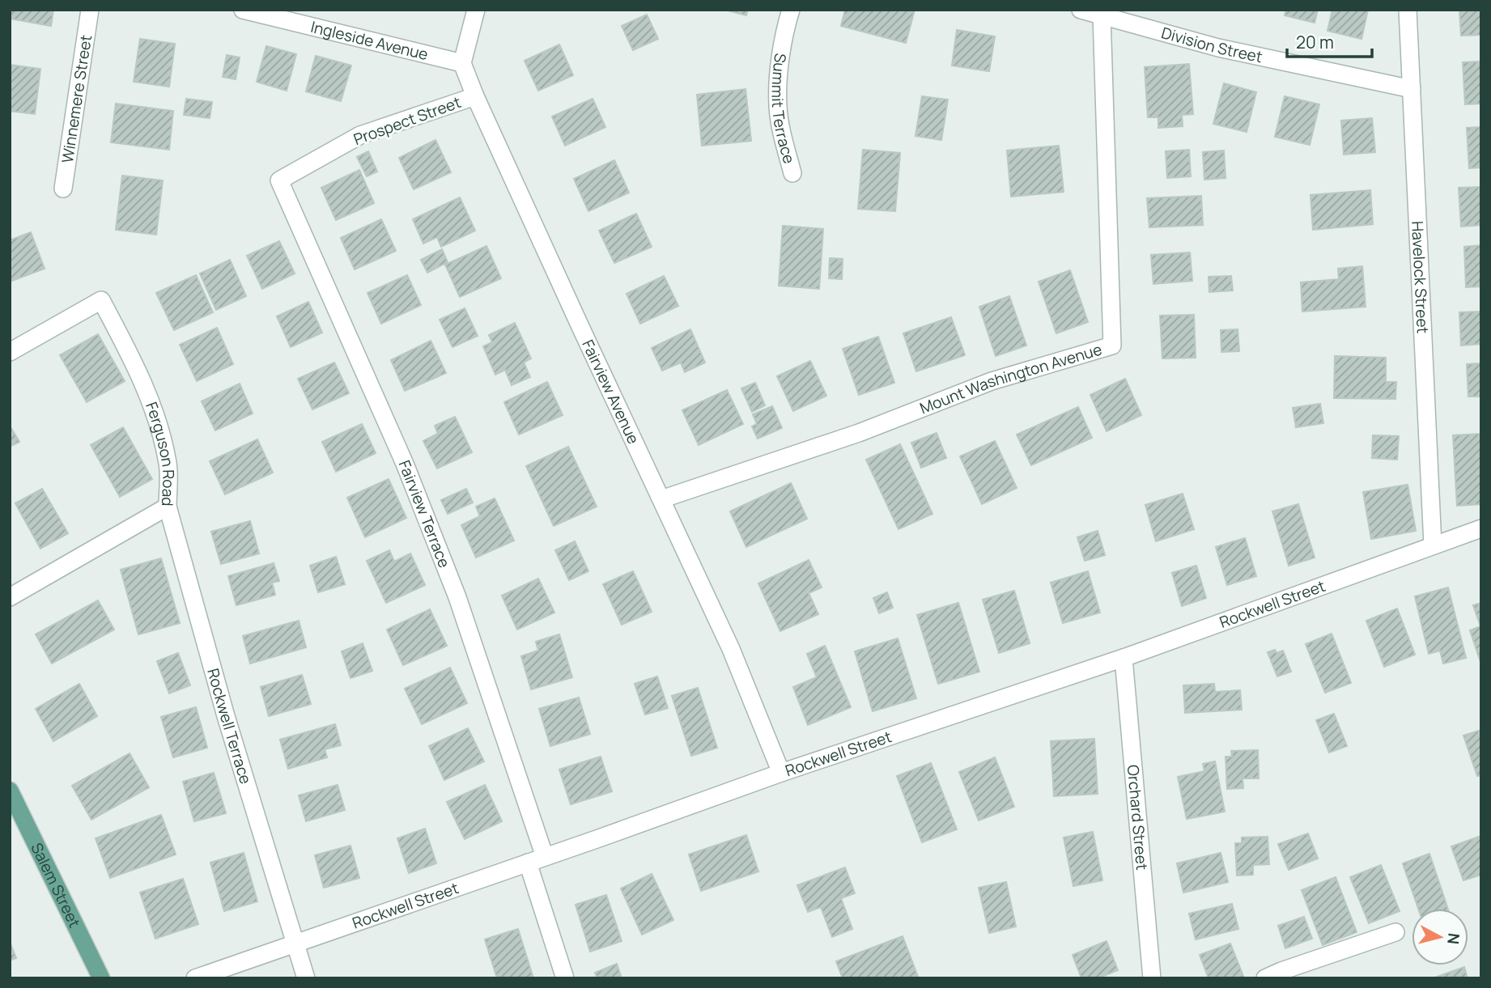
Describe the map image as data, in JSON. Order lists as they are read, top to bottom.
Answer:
{
  "streets": {
    "main road": ["Salem Street"],
    "street": [
      "Ingleside Avenue",
      "Division Street",
      "Winnemere Street",
      "Summit Terrace",
      "Prospect Street",
      "Havelock Street",
      "Mount Washington Avenue",
      "Fairview Avenue",
      "Ferguson Road",
      "Fairview Terrace",
      "Rockwell Street",
      "Rockwell Terrace",
      "Orchard Street"
    ]
  },
  "crossings": [
    ["Ingleside Avenue", "Fairview Avenue"],
    ["Division Street", "Havelock Street"],
    ["Division Street", "Mount Washington Avenue"],
    ["Prospect Street", "Fairview Avenue"],
    ["Prospect Street", "Fairview Terrace"],
    ["Havelock Street", "Rockwell Street"],
    ["Mount Washington Avenue", "Fairview Avenue"],
    ["Fairview Avenue", "Rockwell Street"],
    ["Ferguson Road", "Rockwell Terrace"],
    ["Fairview Terrace", "Rockwell Street"],
    ["Rockwell Street", "Rockwell Terrace"],
    ["Rockwell Street", "Orchard Street"]
  ],
  "scale_bar": "20 m",
  "north": "right"
}
